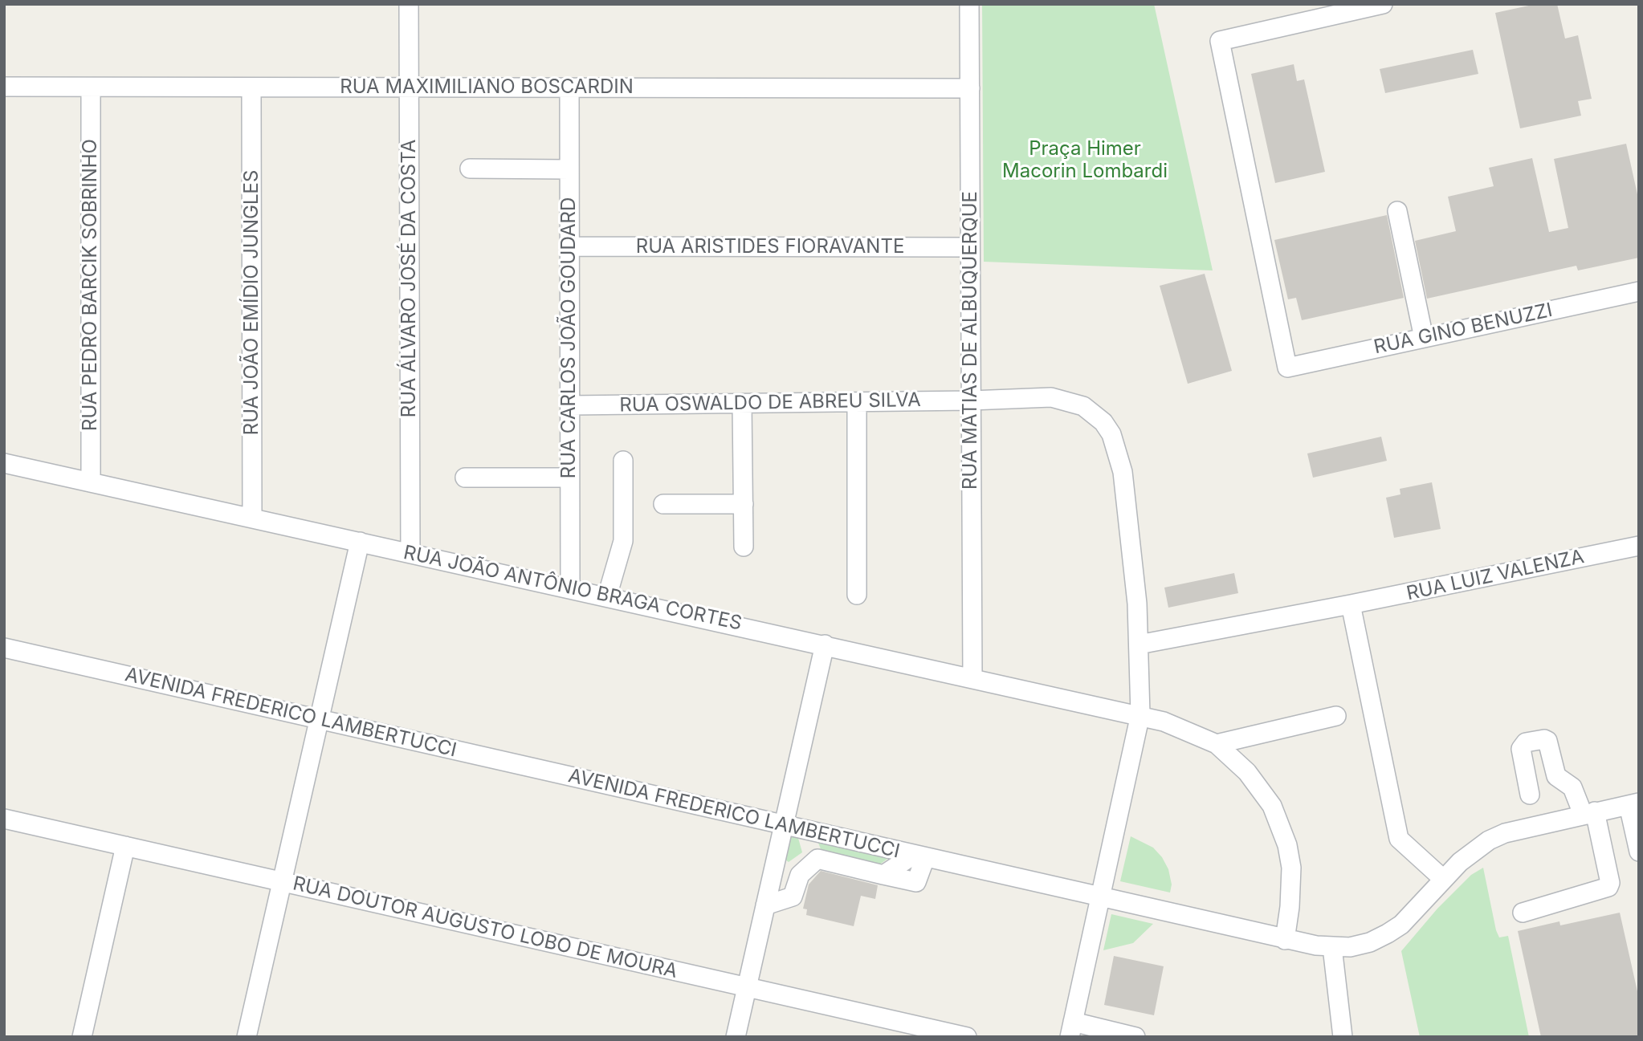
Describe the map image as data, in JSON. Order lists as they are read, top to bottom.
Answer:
{
  "streets": {
    "street": [
      "RUA MAXIMILIANO BOSCARDIN",
      "RUA ARISTIDES FIORAVANTE",
      "RUA ÁLVARO JOSÉ DA COSTA",
      "RUA PEDRO BARCIK SOBRINHO",
      "RUA JOÃO EMÍDIO JUNGLES",
      "RUA GINO BENUZZI",
      "RUA CARLOS JOÃO GOUDARD",
      "RUA MATIAS DE ALBUQUERQUE",
      "RUA OSWALDO DE ABREU SILVA",
      "RUA LUIZ VALENZA",
      "RUA JOÃO ANTÔNIO BRAGA CORTES",
      "AVENIDA FREDERICO LAMBERTUCCI",
      "RUA DOUTOR AUGUSTO LOBO DE MOURA"
    ]
  },
  "crossings": [
    ["RUA MAXIMILIANO BOSCARDIN", "RUA ÁLVARO JOSÉ DA COSTA"],
    ["RUA MAXIMILIANO BOSCARDIN", "RUA PEDRO BARCIK SOBRINHO"],
    ["RUA MAXIMILIANO BOSCARDIN", "RUA JOÃO EMÍDIO JUNGLES"],
    ["RUA MAXIMILIANO BOSCARDIN", "RUA CARLOS JOÃO GOUDARD"],
    ["RUA MAXIMILIANO BOSCARDIN", "RUA MATIAS DE ALBUQUERQUE"],
    ["RUA ARISTIDES FIORAVANTE", "RUA CARLOS JOÃO GOUDARD"],
    ["RUA ARISTIDES FIORAVANTE", "RUA MATIAS DE ALBUQUERQUE"],
    ["RUA ÁLVARO JOSÉ DA COSTA", "RUA JOÃO ANTÔNIO BRAGA CORTES"],
    ["RUA PEDRO BARCIK SOBRINHO", "RUA JOÃO ANTÔNIO BRAGA CORTES"],
    ["RUA JOÃO EMÍDIO JUNGLES", "RUA JOÃO ANTÔNIO BRAGA CORTES"],
    ["RUA CARLOS JOÃO GOUDARD", "RUA OSWALDO DE ABREU SILVA"],
    ["RUA CARLOS JOÃO GOUDARD", "RUA JOÃO ANTÔNIO BRAGA CORTES"],
    ["RUA MATIAS DE ALBUQUERQUE", "RUA OSWALDO DE ABREU SILVA"],
    ["RUA MATIAS DE ALBUQUERQUE", "RUA JOÃO ANTÔNIO BRAGA CORTES"],
    ["RUA OSWALDO DE ABREU SILVA", "RUA LUIZ VALENZA"],
    ["RUA OSWALDO DE ABREU SILVA", "RUA JOÃO ANTÔNIO BRAGA CORTES"],
    ["RUA OSWALDO DE ABREU SILVA", "AVENIDA FREDERICO LAMBERTUCCI"]
  ],
  "parks": ["Praça Himer Macorin Lombardi"]
}
